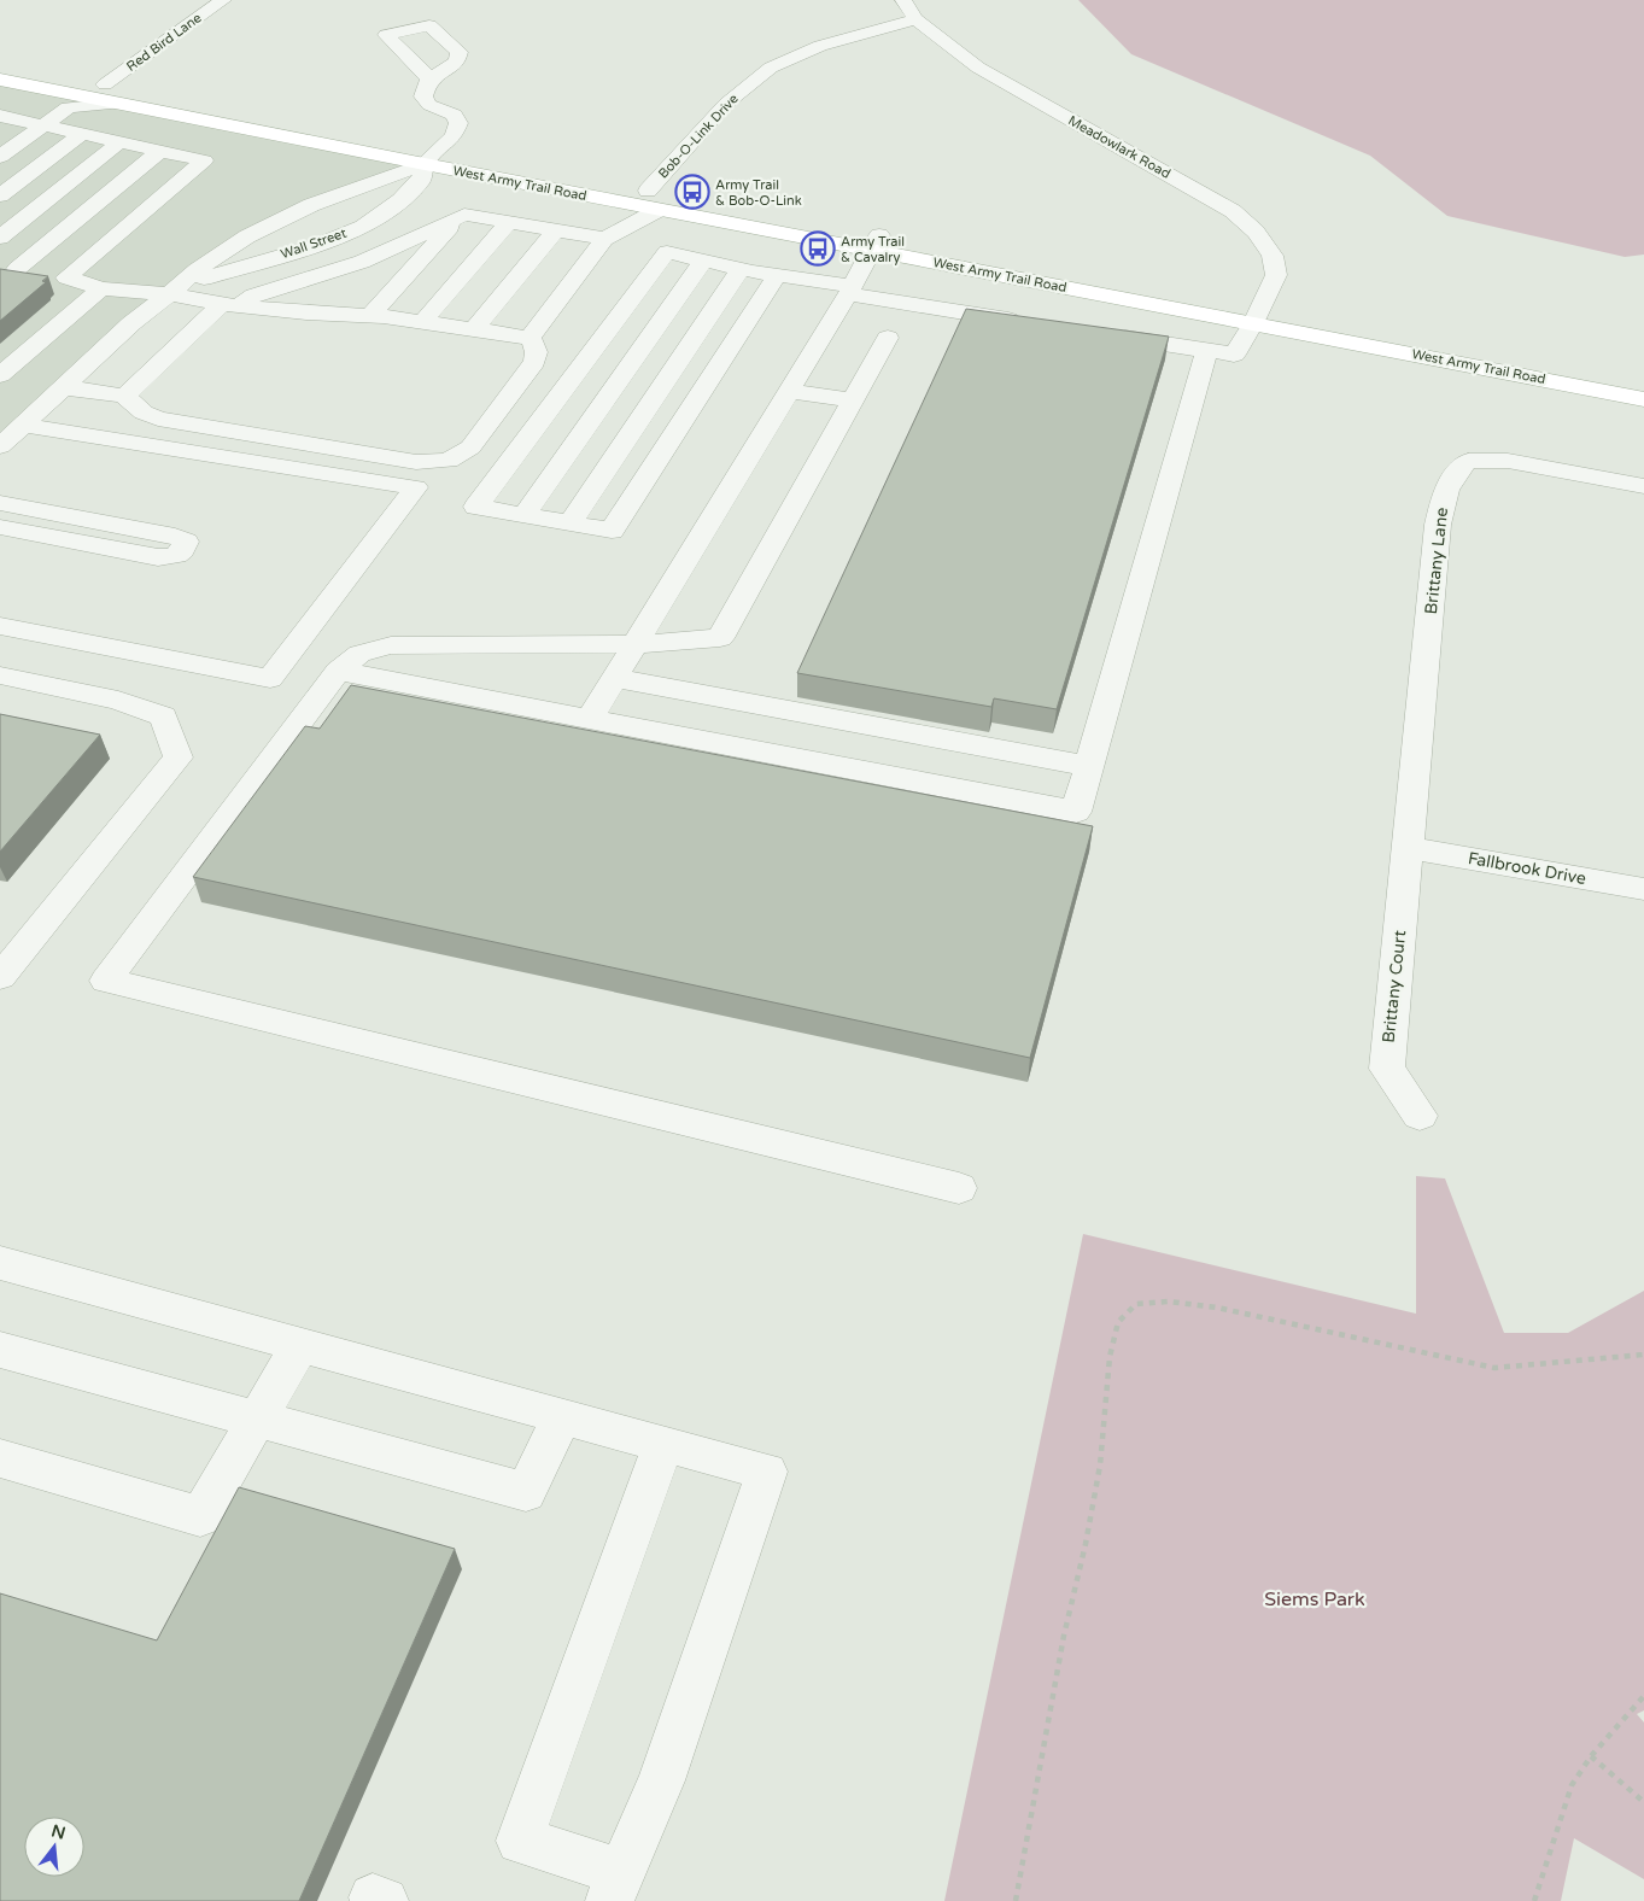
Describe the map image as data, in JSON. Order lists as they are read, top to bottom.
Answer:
{
  "streets": {
    "main road": ["West Army Trail Road"],
    "street": [
      "Red Bird Lane",
      "Bob-O-Link Drive",
      "Meadowlark Road",
      "Wall Street",
      "Brittany Lane",
      "Fallbrook Drive",
      "Brittany Court"
    ]
  },
  "crossings": [
    ["Red Bird Lane", "West Army Trail Road"],
    ["Bob-O-Link Drive", "Meadowlark Road"],
    ["Bob-O-Link Drive", "West Army Trail Road"],
    ["Meadowlark Road", "West Army Trail Road"],
    ["West Army Trail Road", "Wall Street"],
    ["Brittany Lane", "Fallbrook Drive"],
    ["Brittany Lane", "Brittany Court"],
    ["Fallbrook Drive", "Brittany Court"]
  ],
  "parks": ["Siems Park"],
  "places": {
    "bus stop": ["Army Trail & Bob-O-Link", "Army Trail & Cavalry"]
  },
  "north": "top"
}
